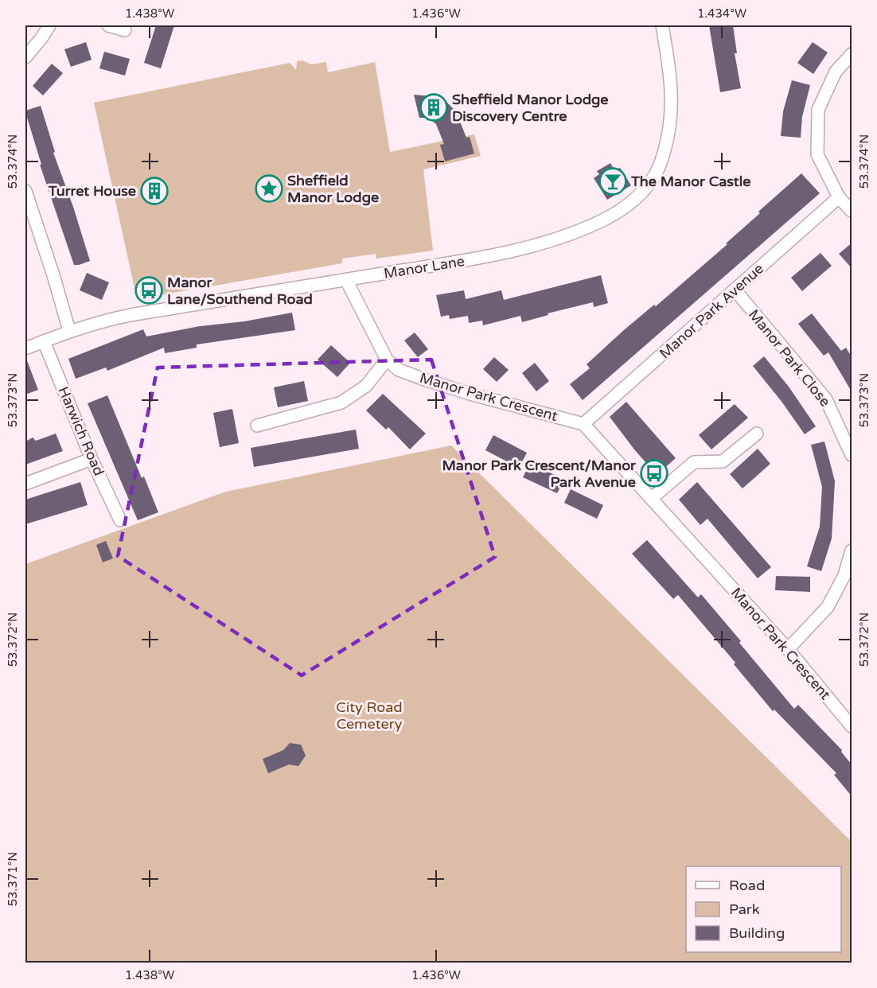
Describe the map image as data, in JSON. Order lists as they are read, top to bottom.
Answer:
{
  "streets": {
    "street": [
      "Manor Lane",
      "Manor Park Avenue",
      "Manor Park Close",
      "Manor Park Crescent",
      "Harwich Road"
    ]
  },
  "crossings": [
    ["Manor Lane", "Manor Park Crescent"],
    ["Manor Lane", "Harwich Road"],
    ["Manor Park Avenue", "Manor Park Close"],
    ["Manor Park Avenue", "Manor Park Crescent"]
  ],
  "parks": ["City Road Cemetery"],
  "places": {
    "building": ["Sheffield Manor Lodge Discovery Centre", "Turret House"],
    "bar": ["The Manor Castle"],
    "place": ["Sheffield Manor Lodge"],
    "bus stop": ["Manor Lane/Southend Road", "Manor Park Crescent/Manor Park Avenue"]
  },
  "legend": ["Road", "Park", "Building"],
  "coordinates": [
    "1.438°W",
    "1.436°W",
    "1.434°W",
    "53.374°N",
    "53.373°N",
    "53.372°N",
    "53.371°N"
  ]
}
